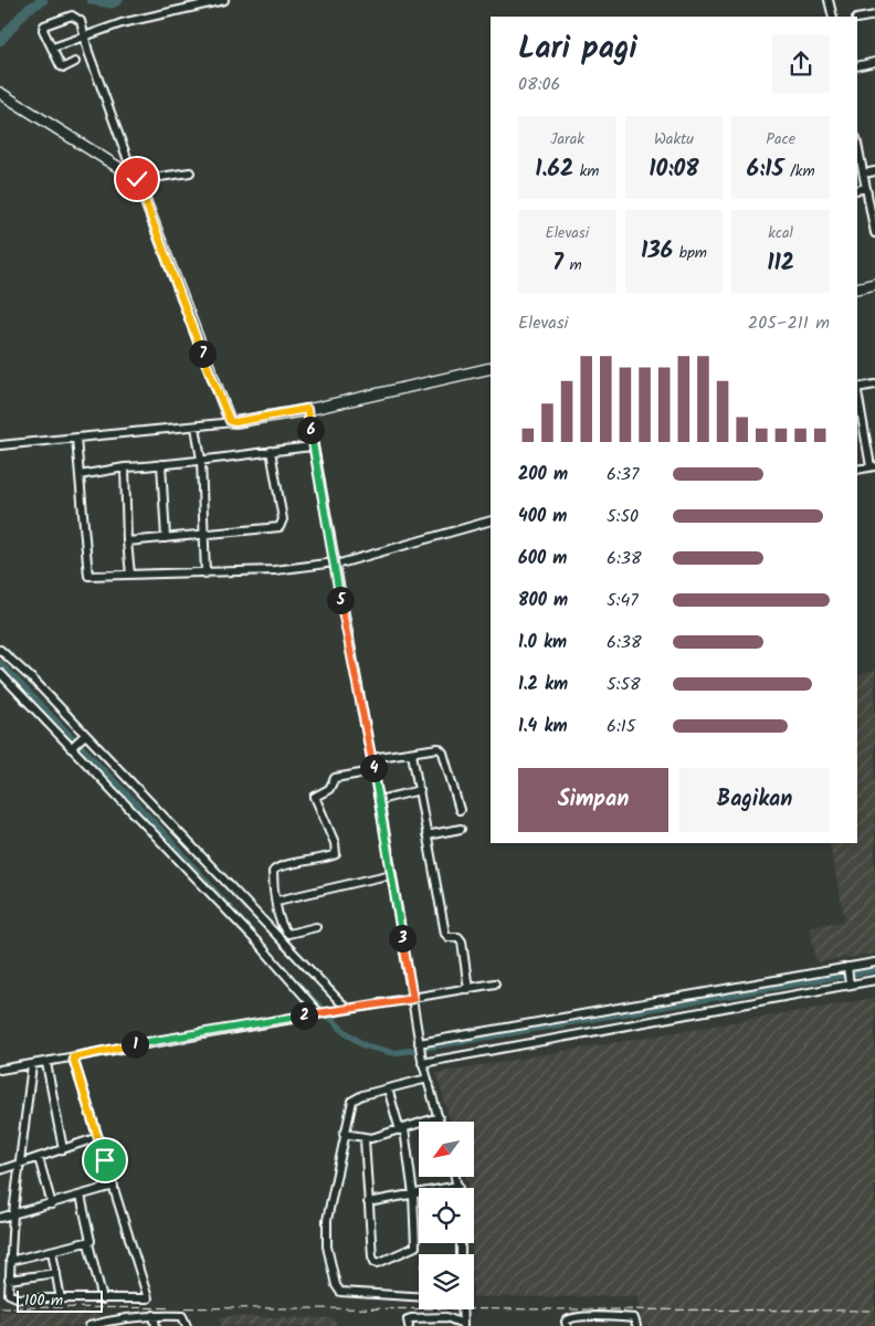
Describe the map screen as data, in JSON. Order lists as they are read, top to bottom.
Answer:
{
  "scale_bar": "100 m",
  "north": "bottom left",
  "page": {
    "heading": ["Lari pagi", "08:06"],
    "stats": [
      ["Jarak", "1.62 km"],
      ["Waktu", "10:08"],
      ["Pace", "6:15 /km"],
      ["Elevasi", "7 m"],
      ["136 bpm"],
      ["kcal", "112"]
    ],
    "chart": ["Elevasi", "205–211 m"],
    "pins": [
      "7",
      "6",
      "5",
      "4",
      "3",
      "2",
      "1"
    ],
    "list": [
      {
        "name": "200 m",
        "note": "6:37"
      },
      {
        "name": "400 m",
        "note": "5:50"
      },
      {
        "name": "600 m",
        "note": "6:38"
      },
      {
        "name": "800 m",
        "note": "5:47"
      },
      {
        "name": "1.0 km",
        "note": "6:38"
      },
      {
        "name": "1.2 km",
        "note": "5:58"
      },
      {
        "name": "1.4 km",
        "note": "6:15"
      }
    ],
    "buttons": ["Simpan", "Bagikan"],
    "scale": "100 m"
  }
}
